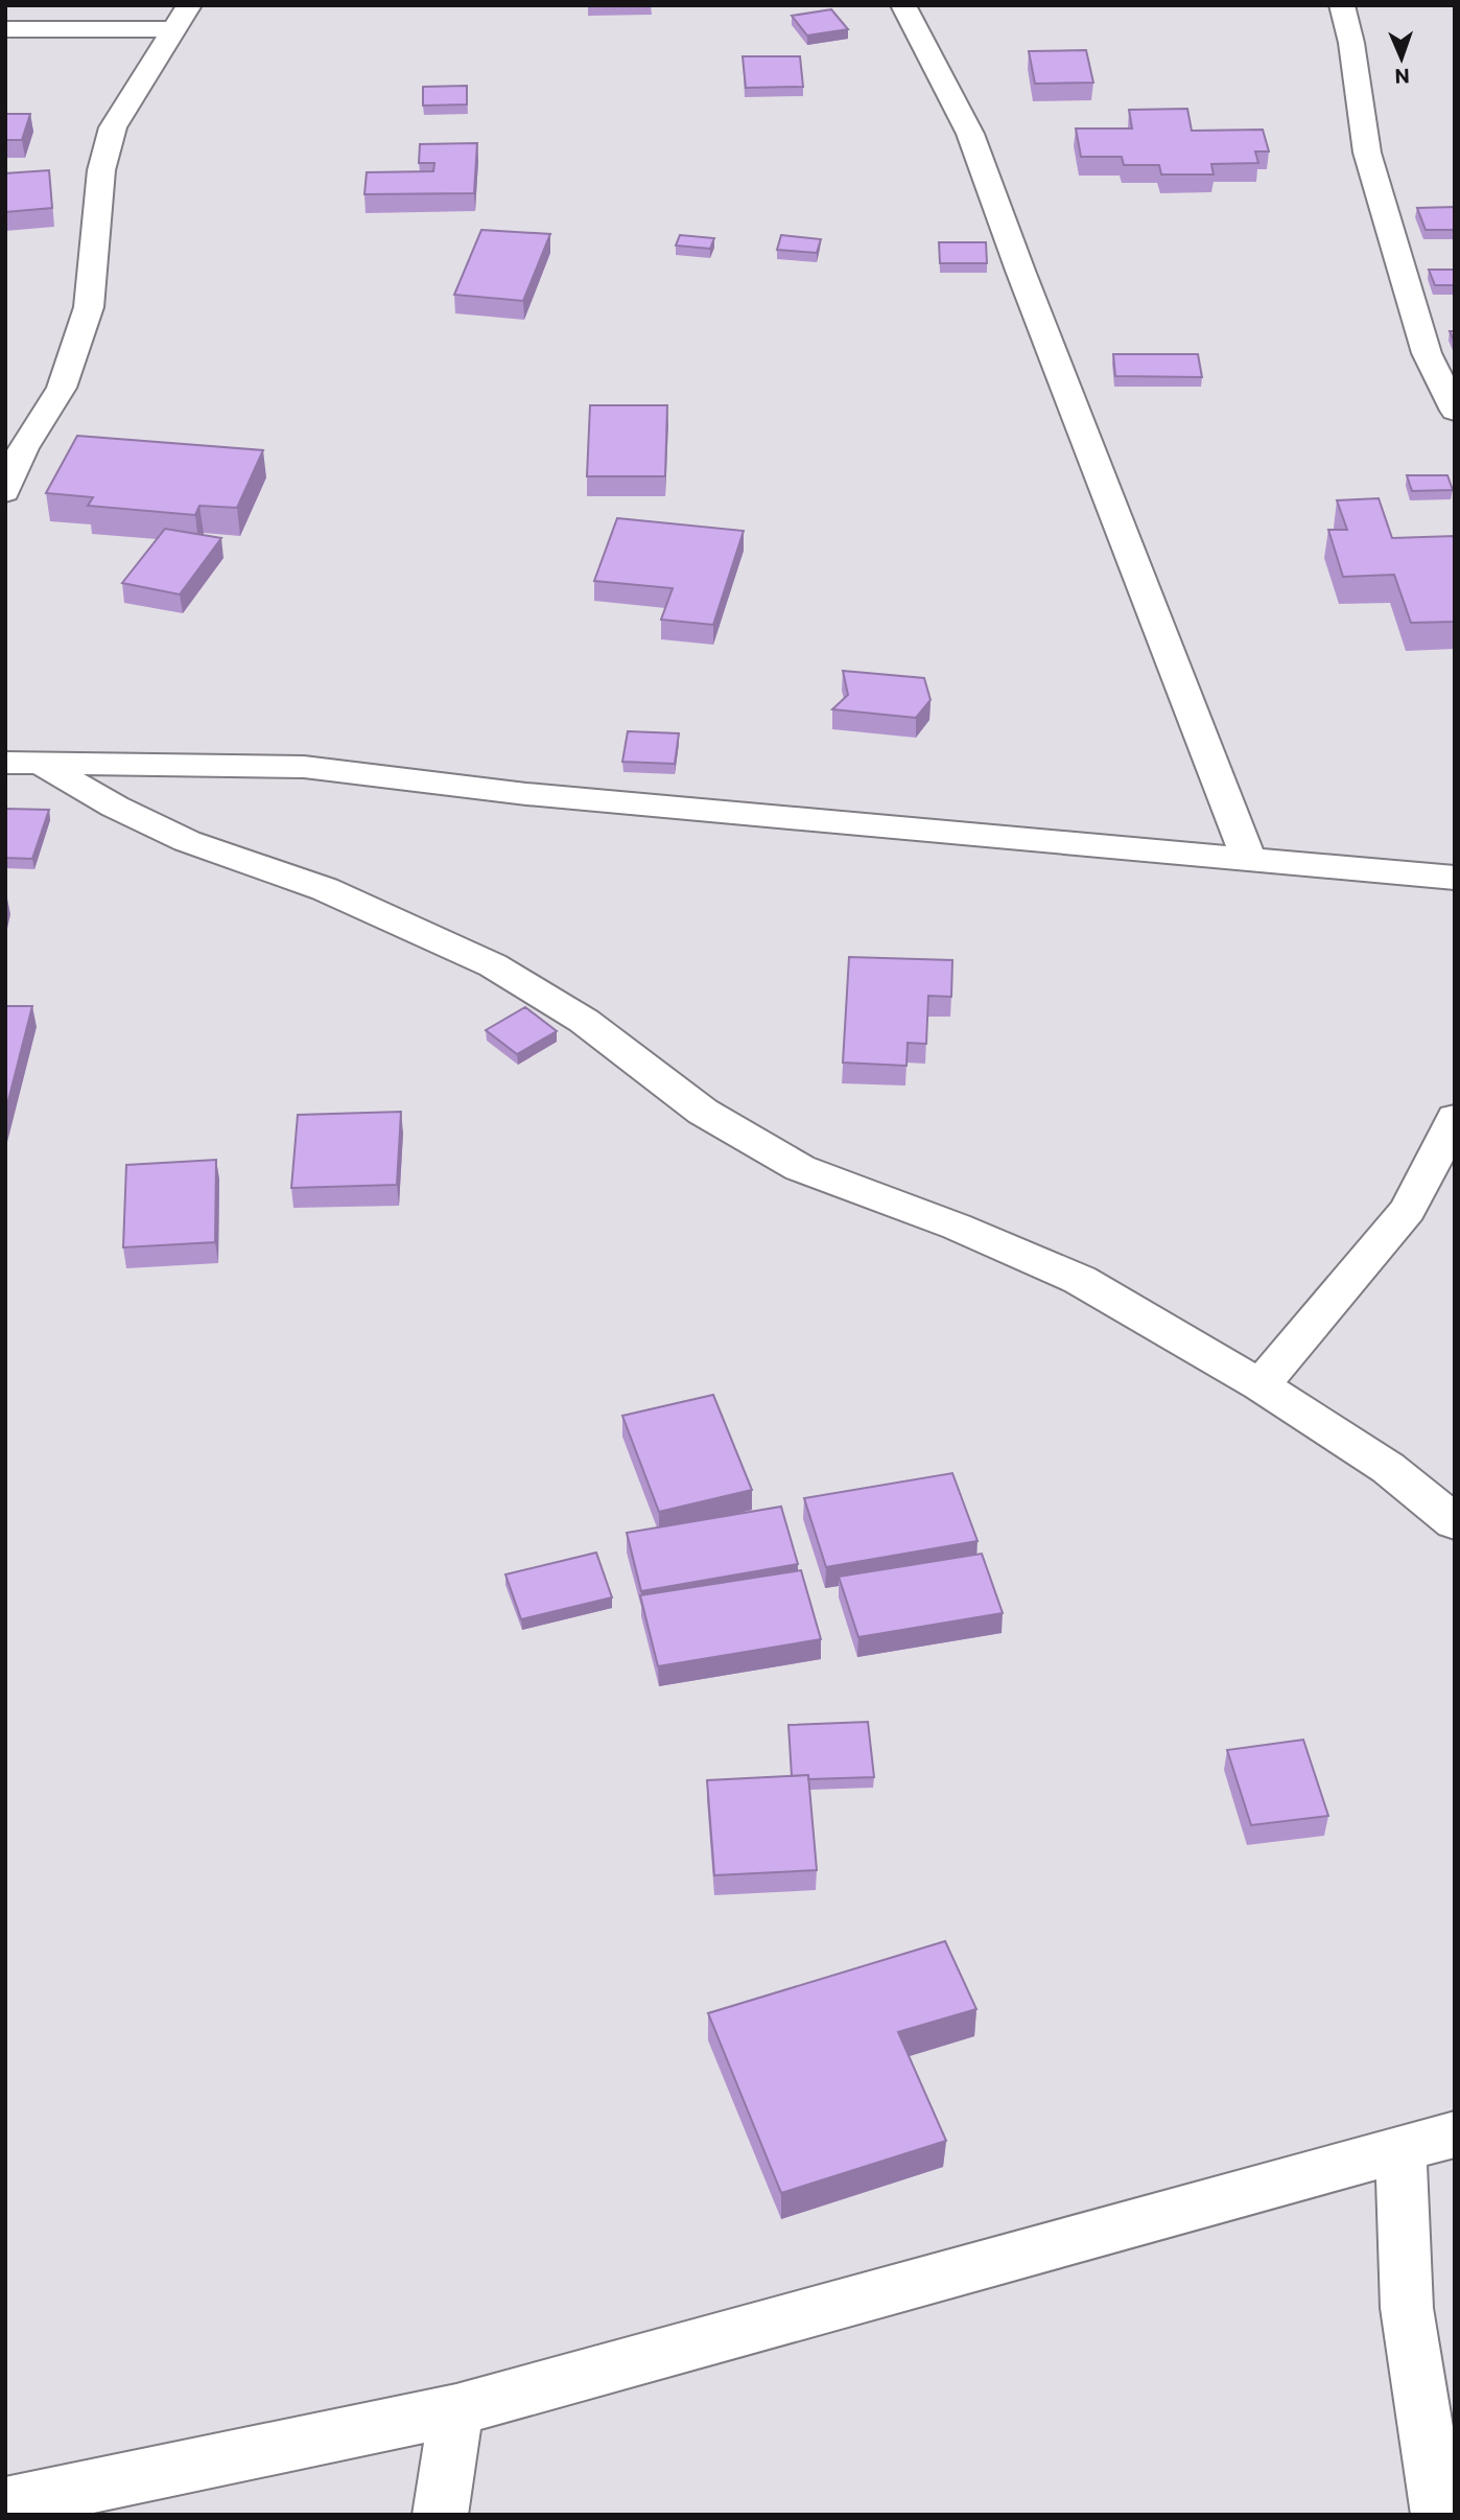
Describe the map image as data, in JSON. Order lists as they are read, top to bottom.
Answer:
{
  "north": "bottom"
}
